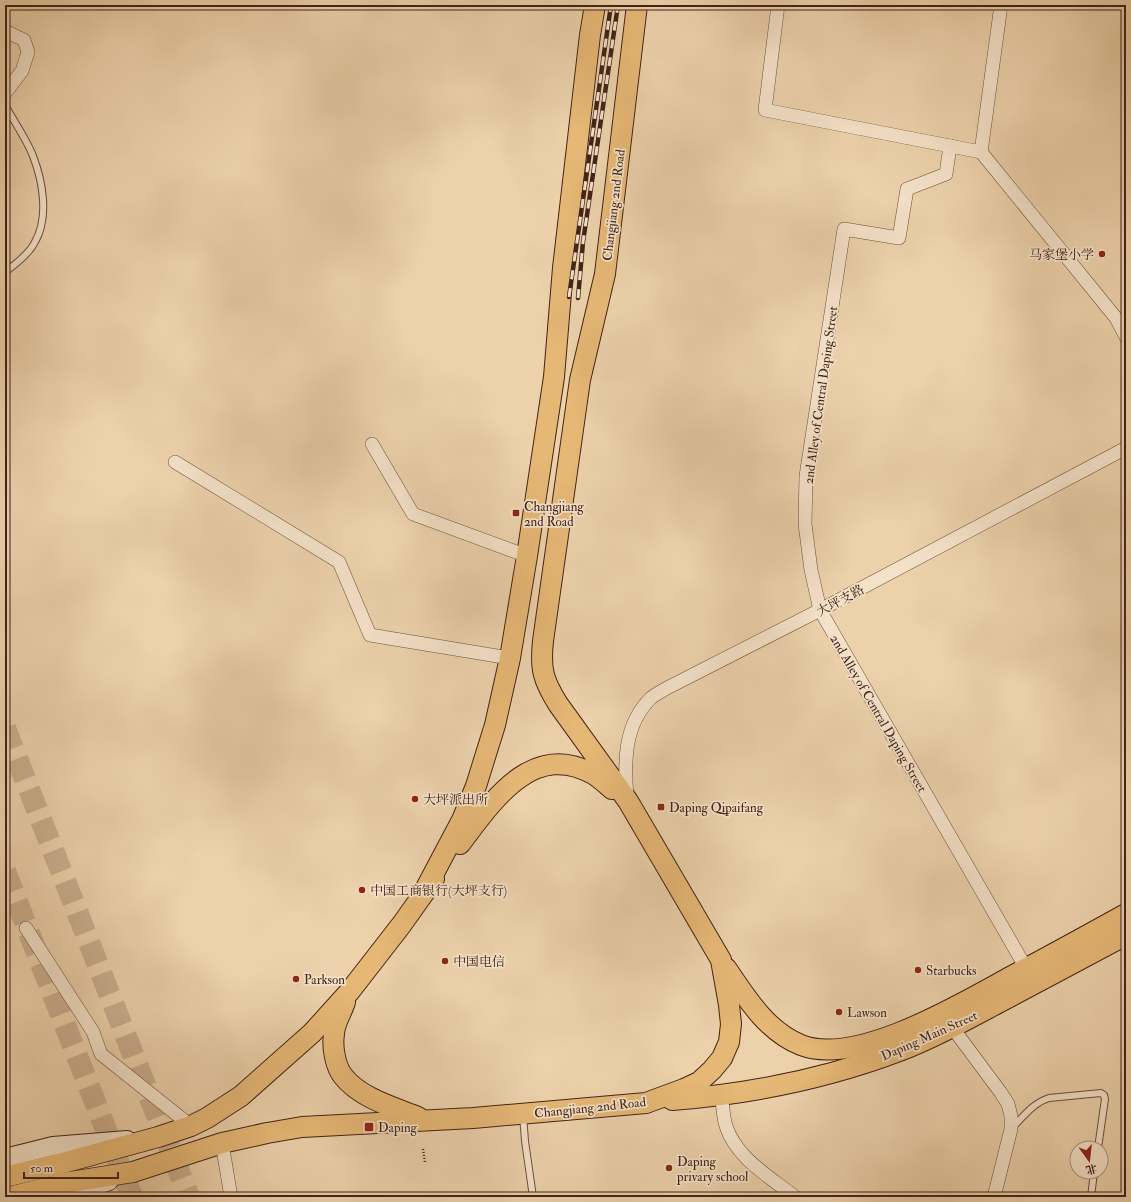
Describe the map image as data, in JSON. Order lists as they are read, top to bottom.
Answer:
{
  "streets": {
    "main road": ["Changjiang 2nd Road", "Daping Main Street"],
    "street": ["2nd Alley of Central Daping Street", "大坪支路"]
  },
  "crossings": [
    ["Changjiang 2nd Road", "大坪支路"],
    ["Changjiang 2nd Road", "Daping Main Street"],
    ["2nd Alley of Central Daping Street", "大坪支路"],
    ["2nd Alley of Central Daping Street", "Daping Main Street"],
    ["大坪支路", "Daping Main Street"]
  ],
  "places": {
    "other": [
      "马家堡小学",
      "大坪派出所",
      "中国工商银行(大坪支行)",
      "中国电信",
      "Starbucks",
      "Parkson",
      "Lawson",
      "Daping privary school"
    ],
    "transit": ["Changjiang 2nd Road", "Daping Qipaifang", "Daping"]
  },
  "scale_bar": "50 m",
  "north": "bottom"
}
